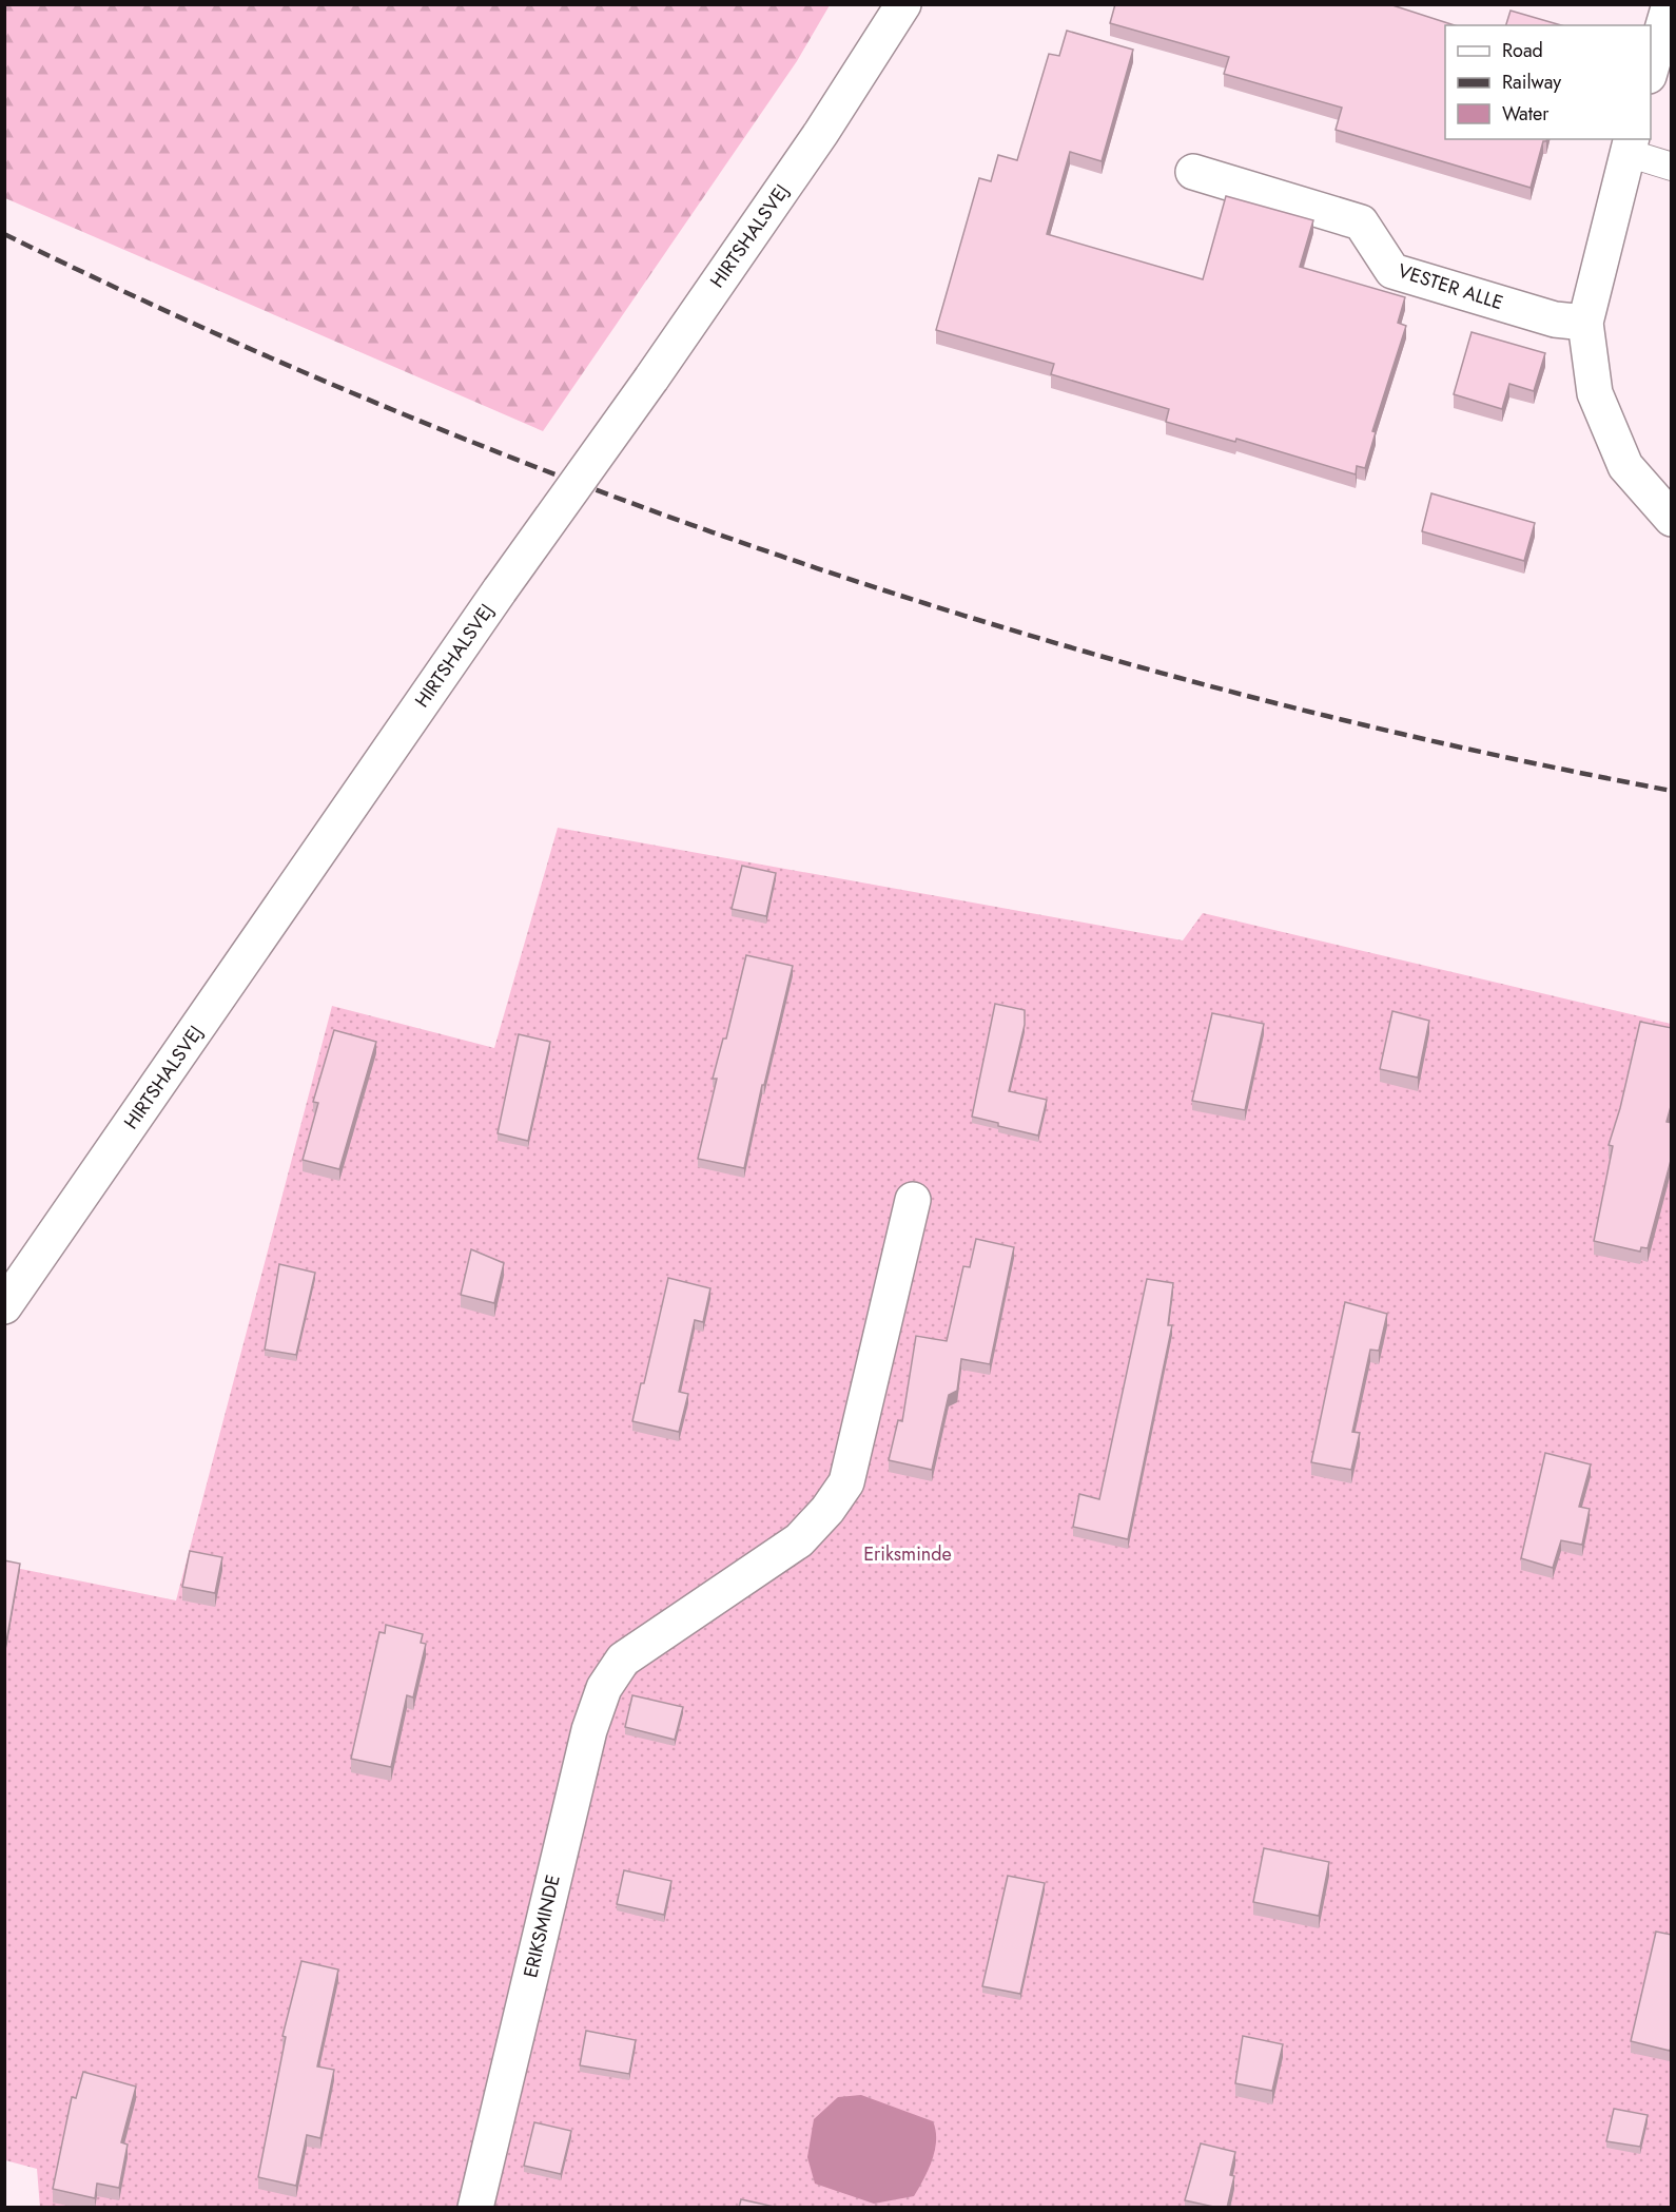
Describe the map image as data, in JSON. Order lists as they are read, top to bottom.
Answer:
{
  "streets": {
    "street": ["HIRTSHALSVEJ", "VESTER ALLE", "ERIKSMINDE"]
  },
  "parks": ["Eriksminde"],
  "legend": ["Road", "Railway", "Water"]
}
